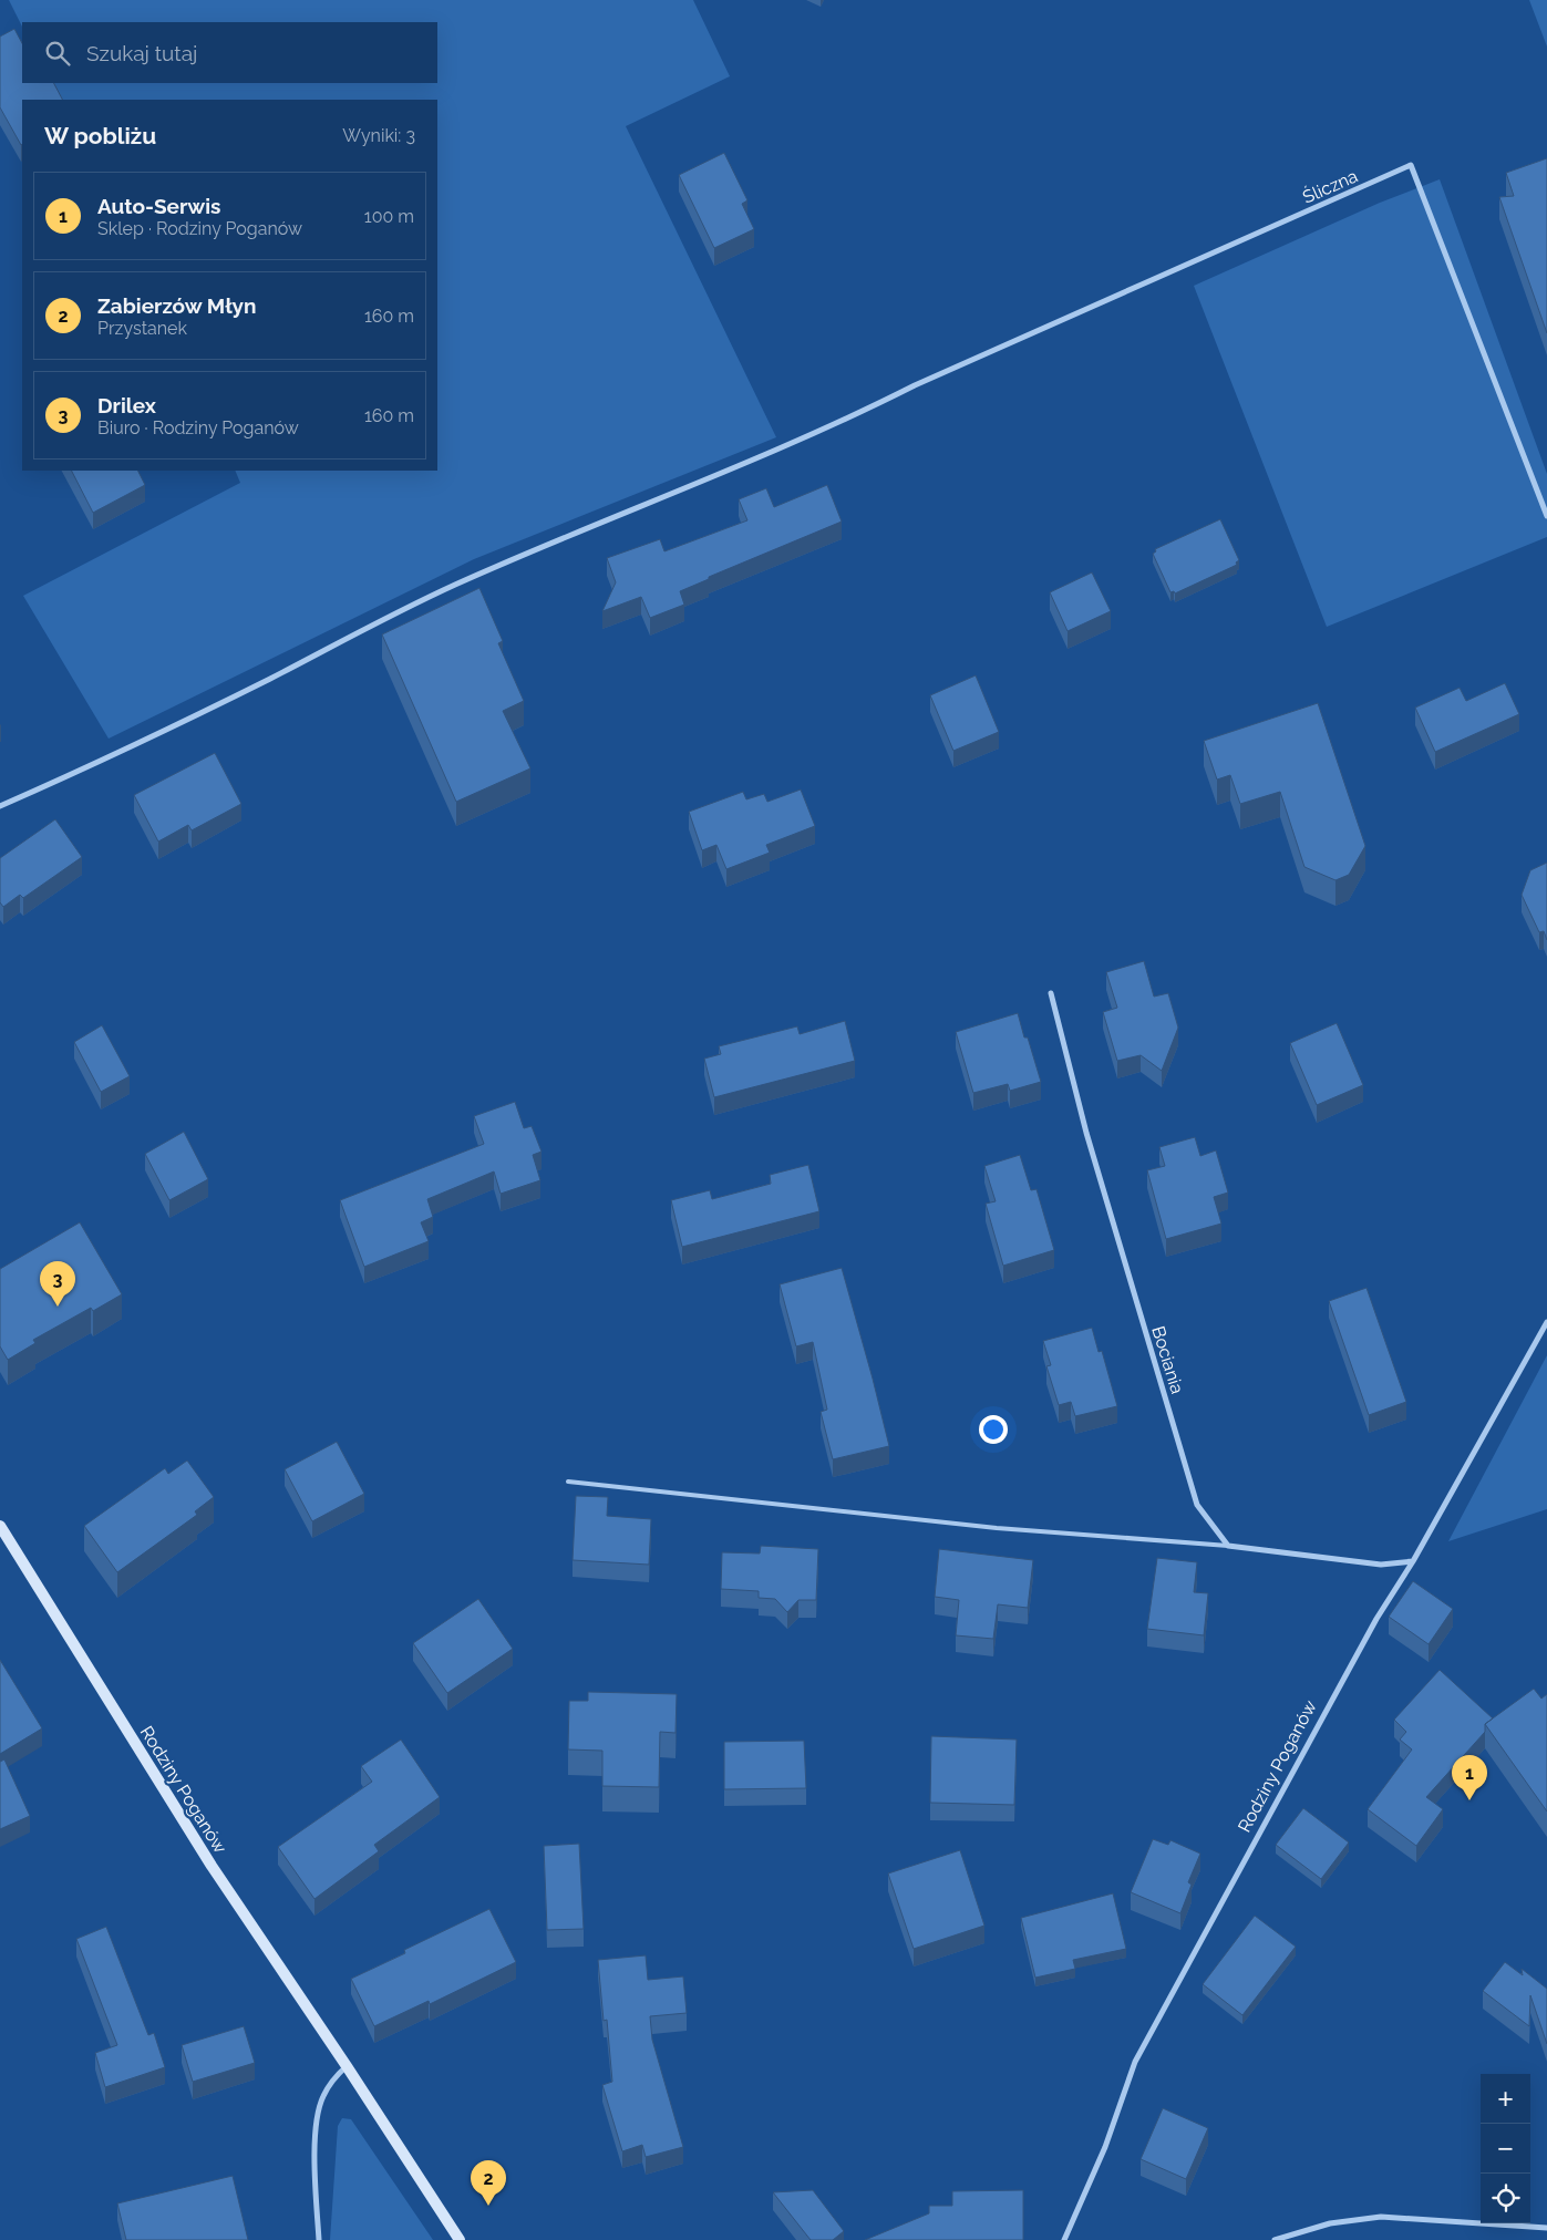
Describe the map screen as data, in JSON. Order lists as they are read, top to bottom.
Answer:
{
  "streets": {
    "street": ["Śliczna", "Bociania", "Rodziny Poganów"]
  },
  "page": {
    "search": "Szukaj tutaj",
    "heading": ["W pobliżu", "Wyniki: 3"],
    "list": [
      {
        "mark": "1",
        "name": "Auto-Serwis",
        "note": "Sklep · Rodziny Poganów",
        "value": "100 m"
      },
      {
        "mark": "2",
        "name": "Zabierzów Młyn",
        "note": "Przystanek",
        "value": "160 m"
      },
      {
        "mark": "3",
        "name": "Drilex",
        "note": "Biuro · Rodziny Poganów",
        "value": "160 m"
      }
    ],
    "pins": ["3", "1", "2"],
    "map_buttons": ["+", "−"]
  }
}
